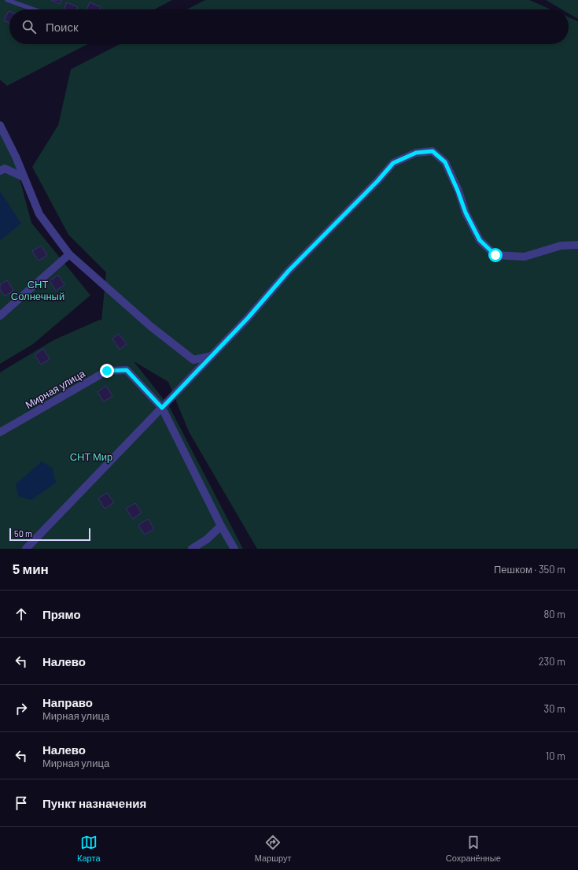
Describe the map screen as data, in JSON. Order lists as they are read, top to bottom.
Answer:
{
  "streets": {
    "street": ["Мирная улица"]
  },
  "parks": ["СНТ Солнечный", "СНТ Мир"],
  "scale_bar": "50 m",
  "page": {
    "search": "Поиск",
    "scale": "50 m",
    "heading": ["5 мин", "Пешком · 350 m"],
    "list": [
      ["Прямо", "80 m"],
      ["Налево", "230 m"],
      ["Направо", "Мирная улица", "30 m"],
      ["Налево", "Мирная улица", "10 m"],
      "Пункт назначения"
    ],
    "nav": ["Карта", "Маршрут", "Сохранённые"]
  }
}
